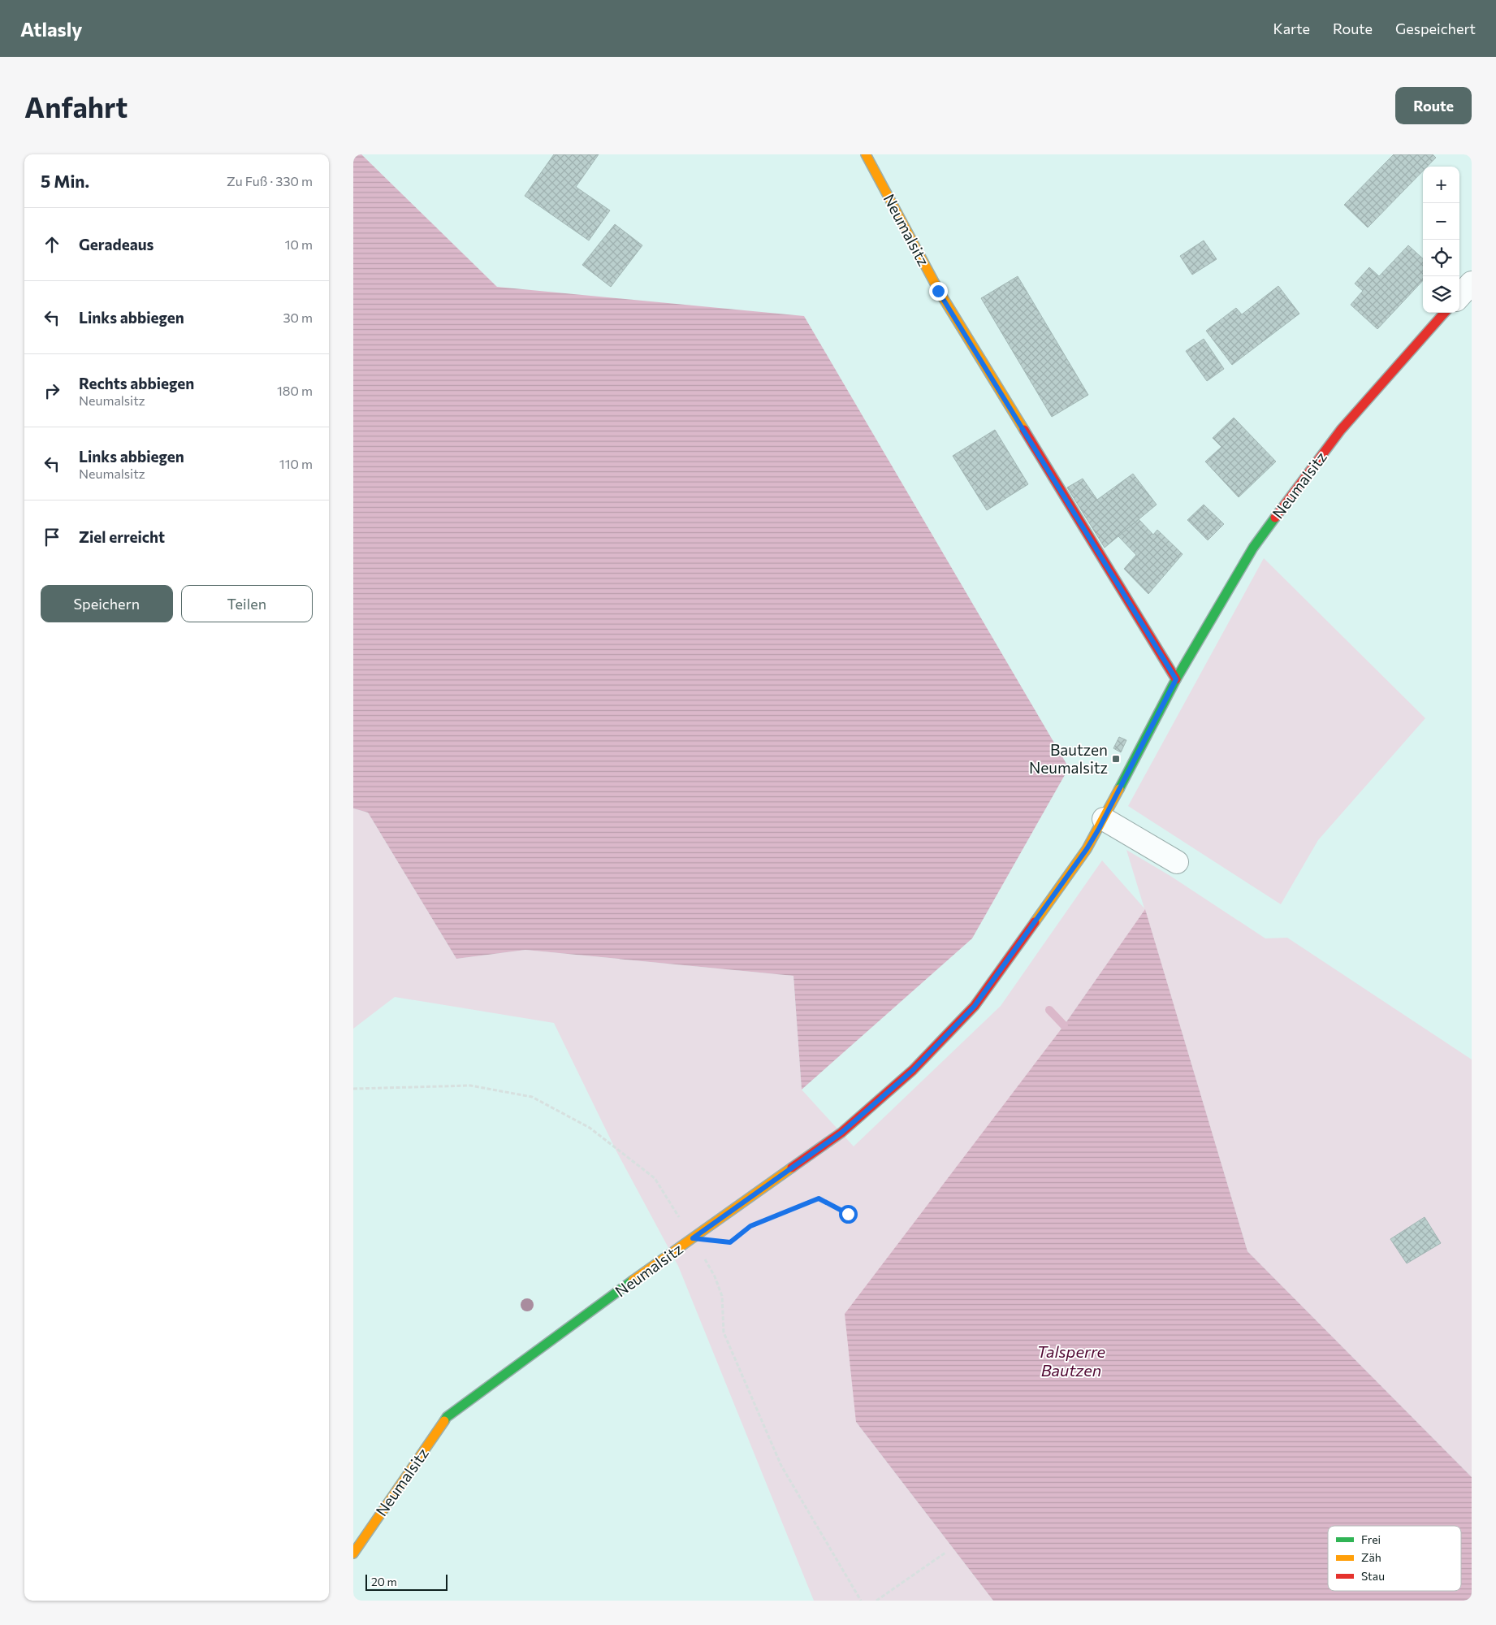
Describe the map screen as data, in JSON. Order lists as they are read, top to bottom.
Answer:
{
  "streets": {
    "street": ["Neumalsitz"]
  },
  "water": ["Talsperre Bautzen"],
  "places": {
    "transit": ["Bautzen Neumalsitz"]
  },
  "legend": ["Frei", "Zäh", "Stau"],
  "scale_bar": "20 m",
  "page": {
    "header": "Atlasly",
    "nav": ["Karte", "Route", "Gespeichert"],
    "buttons": [
      "Route",
      ["Speichern", "Teilen"]
    ],
    "title": "Anfahrt",
    "heading": ["5 Min.", "Zu Fuß · 330 m"],
    "map_buttons": ["+", "−"],
    "list": [
      ["Geradeaus", "10 m"],
      ["Links abbiegen", "30 m"],
      ["Rechts abbiegen", "Neumalsitz", "180 m"],
      ["Links abbiegen", "Neumalsitz", "110 m"],
      "Ziel erreicht"
    ],
    "scale": "20 m"
  }
}
